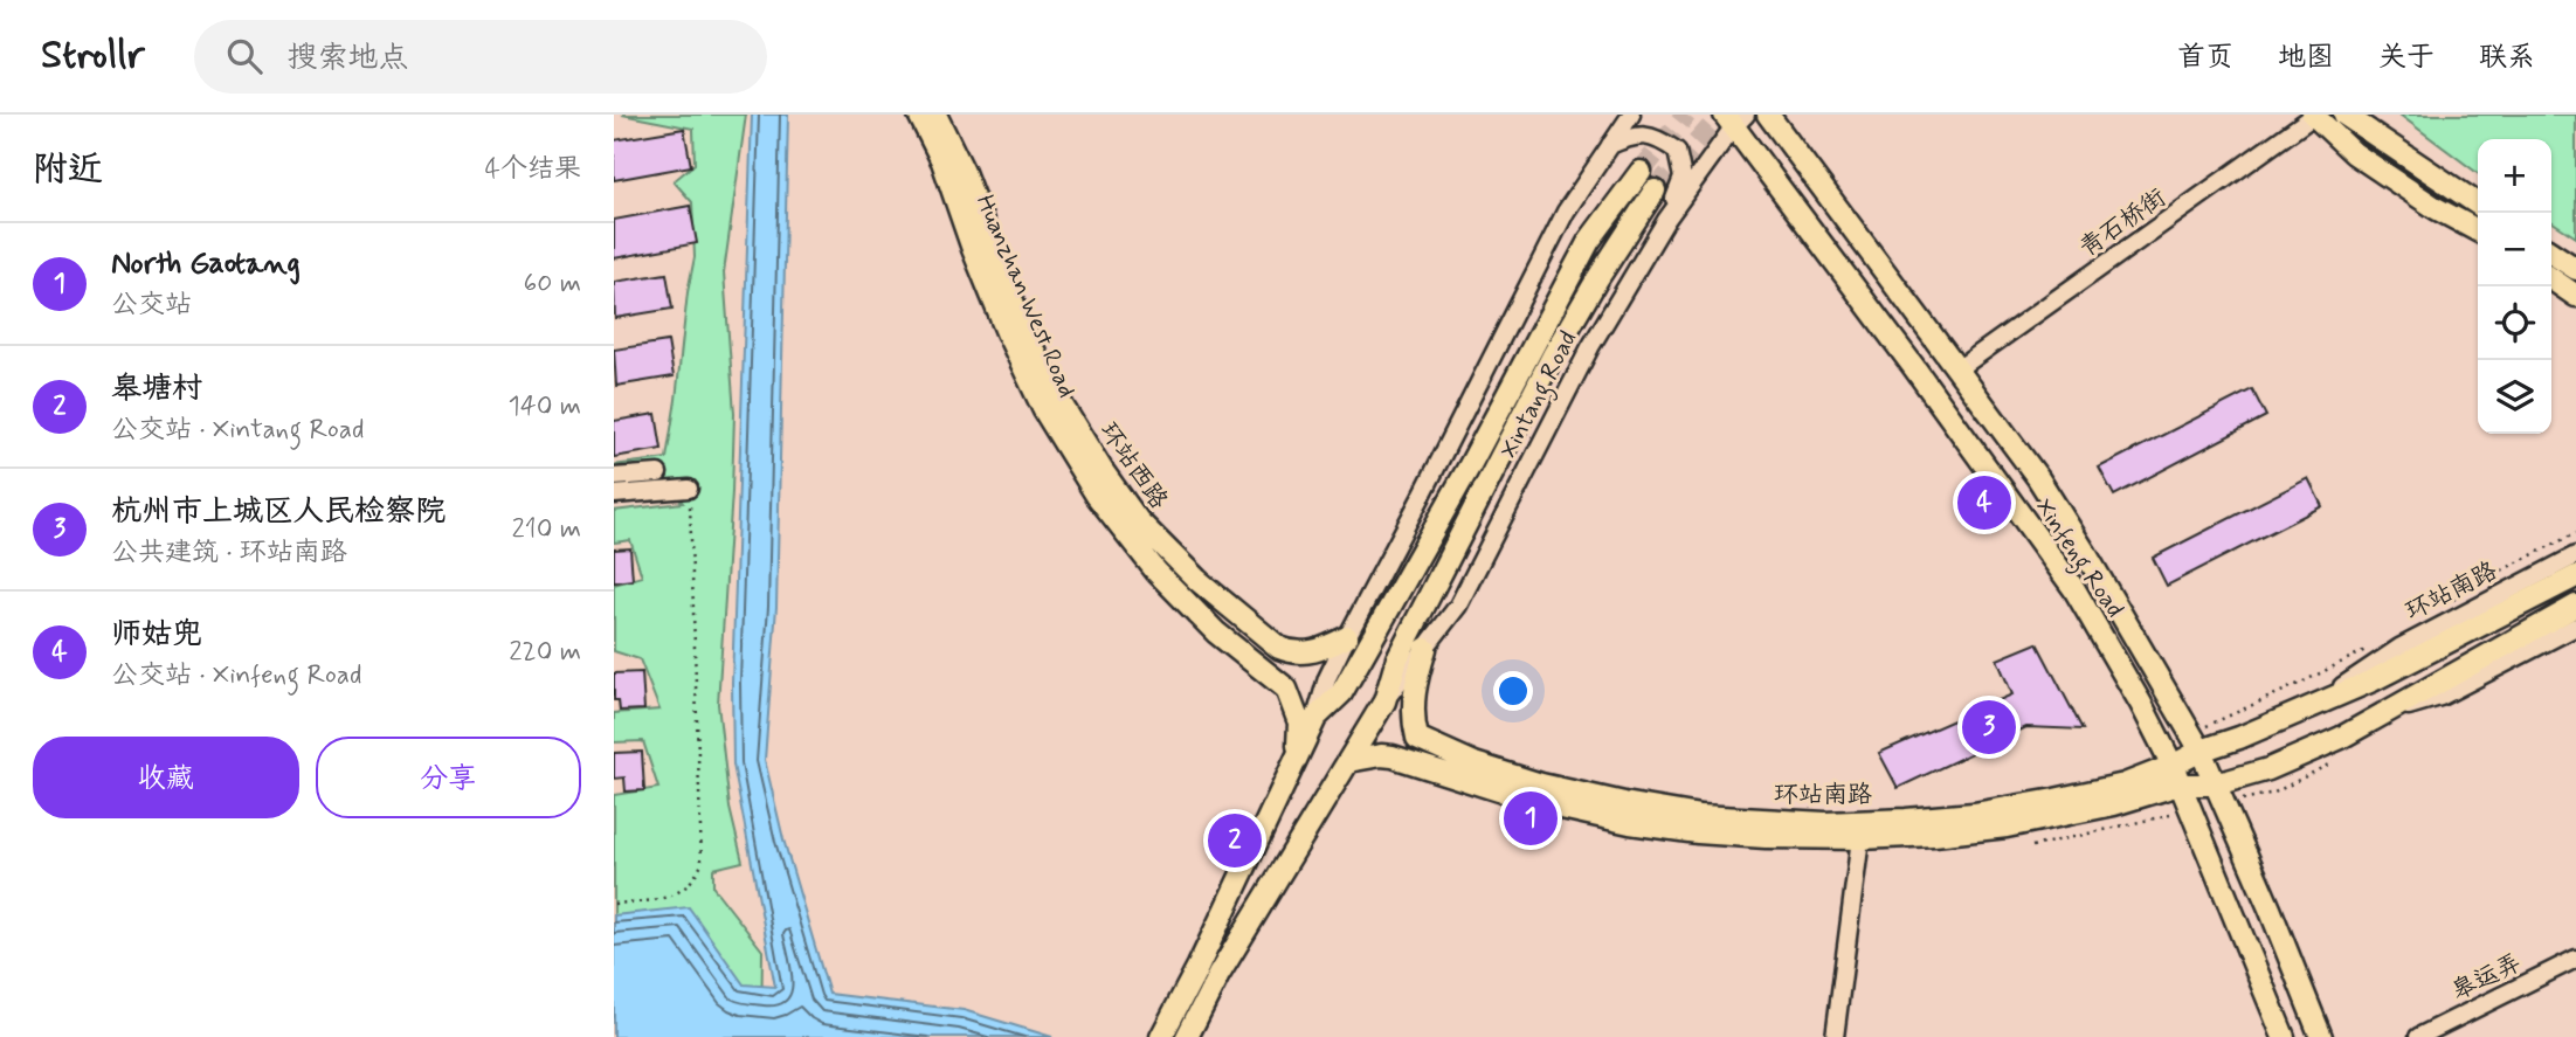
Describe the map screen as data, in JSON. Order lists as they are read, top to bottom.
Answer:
{
  "streets": {
    "main road": [
      "Huanzhan West Road",
      "Xintang Road",
      "环站西路",
      "Xinfeng Road",
      "环站南路"
    ],
    "street": ["青石桥街", "皋运弄"]
  },
  "crossings": [
    ["青石桥街", "Xinfeng Road"],
    ["Huanzhan West Road", "Xintang Road"],
    ["Xintang Road", "环站西路"],
    ["Xintang Road", "Xinfeng Road"],
    ["Xintang Road", "环站南路"],
    ["Xinfeng Road", "环站南路"]
  ],
  "page": {
    "header": "Strollr",
    "search": "搜索地点",
    "nav": [
      "首页",
      "地图",
      "关于",
      "联系"
    ],
    "heading": ["附近", "4个结果"],
    "map_buttons": ["+", "−"],
    "list": [
      {
        "mark": "1",
        "name": "North Gaotang",
        "note": "公交站",
        "value": "60 m"
      },
      {
        "mark": "2",
        "name": "皋塘村",
        "note": "公交站 · Xintang Road",
        "value": "140 m"
      },
      {
        "mark": "3",
        "name": "杭州市上城区人民检察院",
        "note": "公共建筑 · 环站南路",
        "value": "210 m"
      },
      {
        "mark": "4",
        "name": "师姑兜",
        "note": "公交站 · Xinfeng Road",
        "value": "220 m"
      }
    ],
    "pins": [
      "4",
      "3",
      "1",
      "2"
    ],
    "buttons": ["收藏", "分享"]
  }
}
